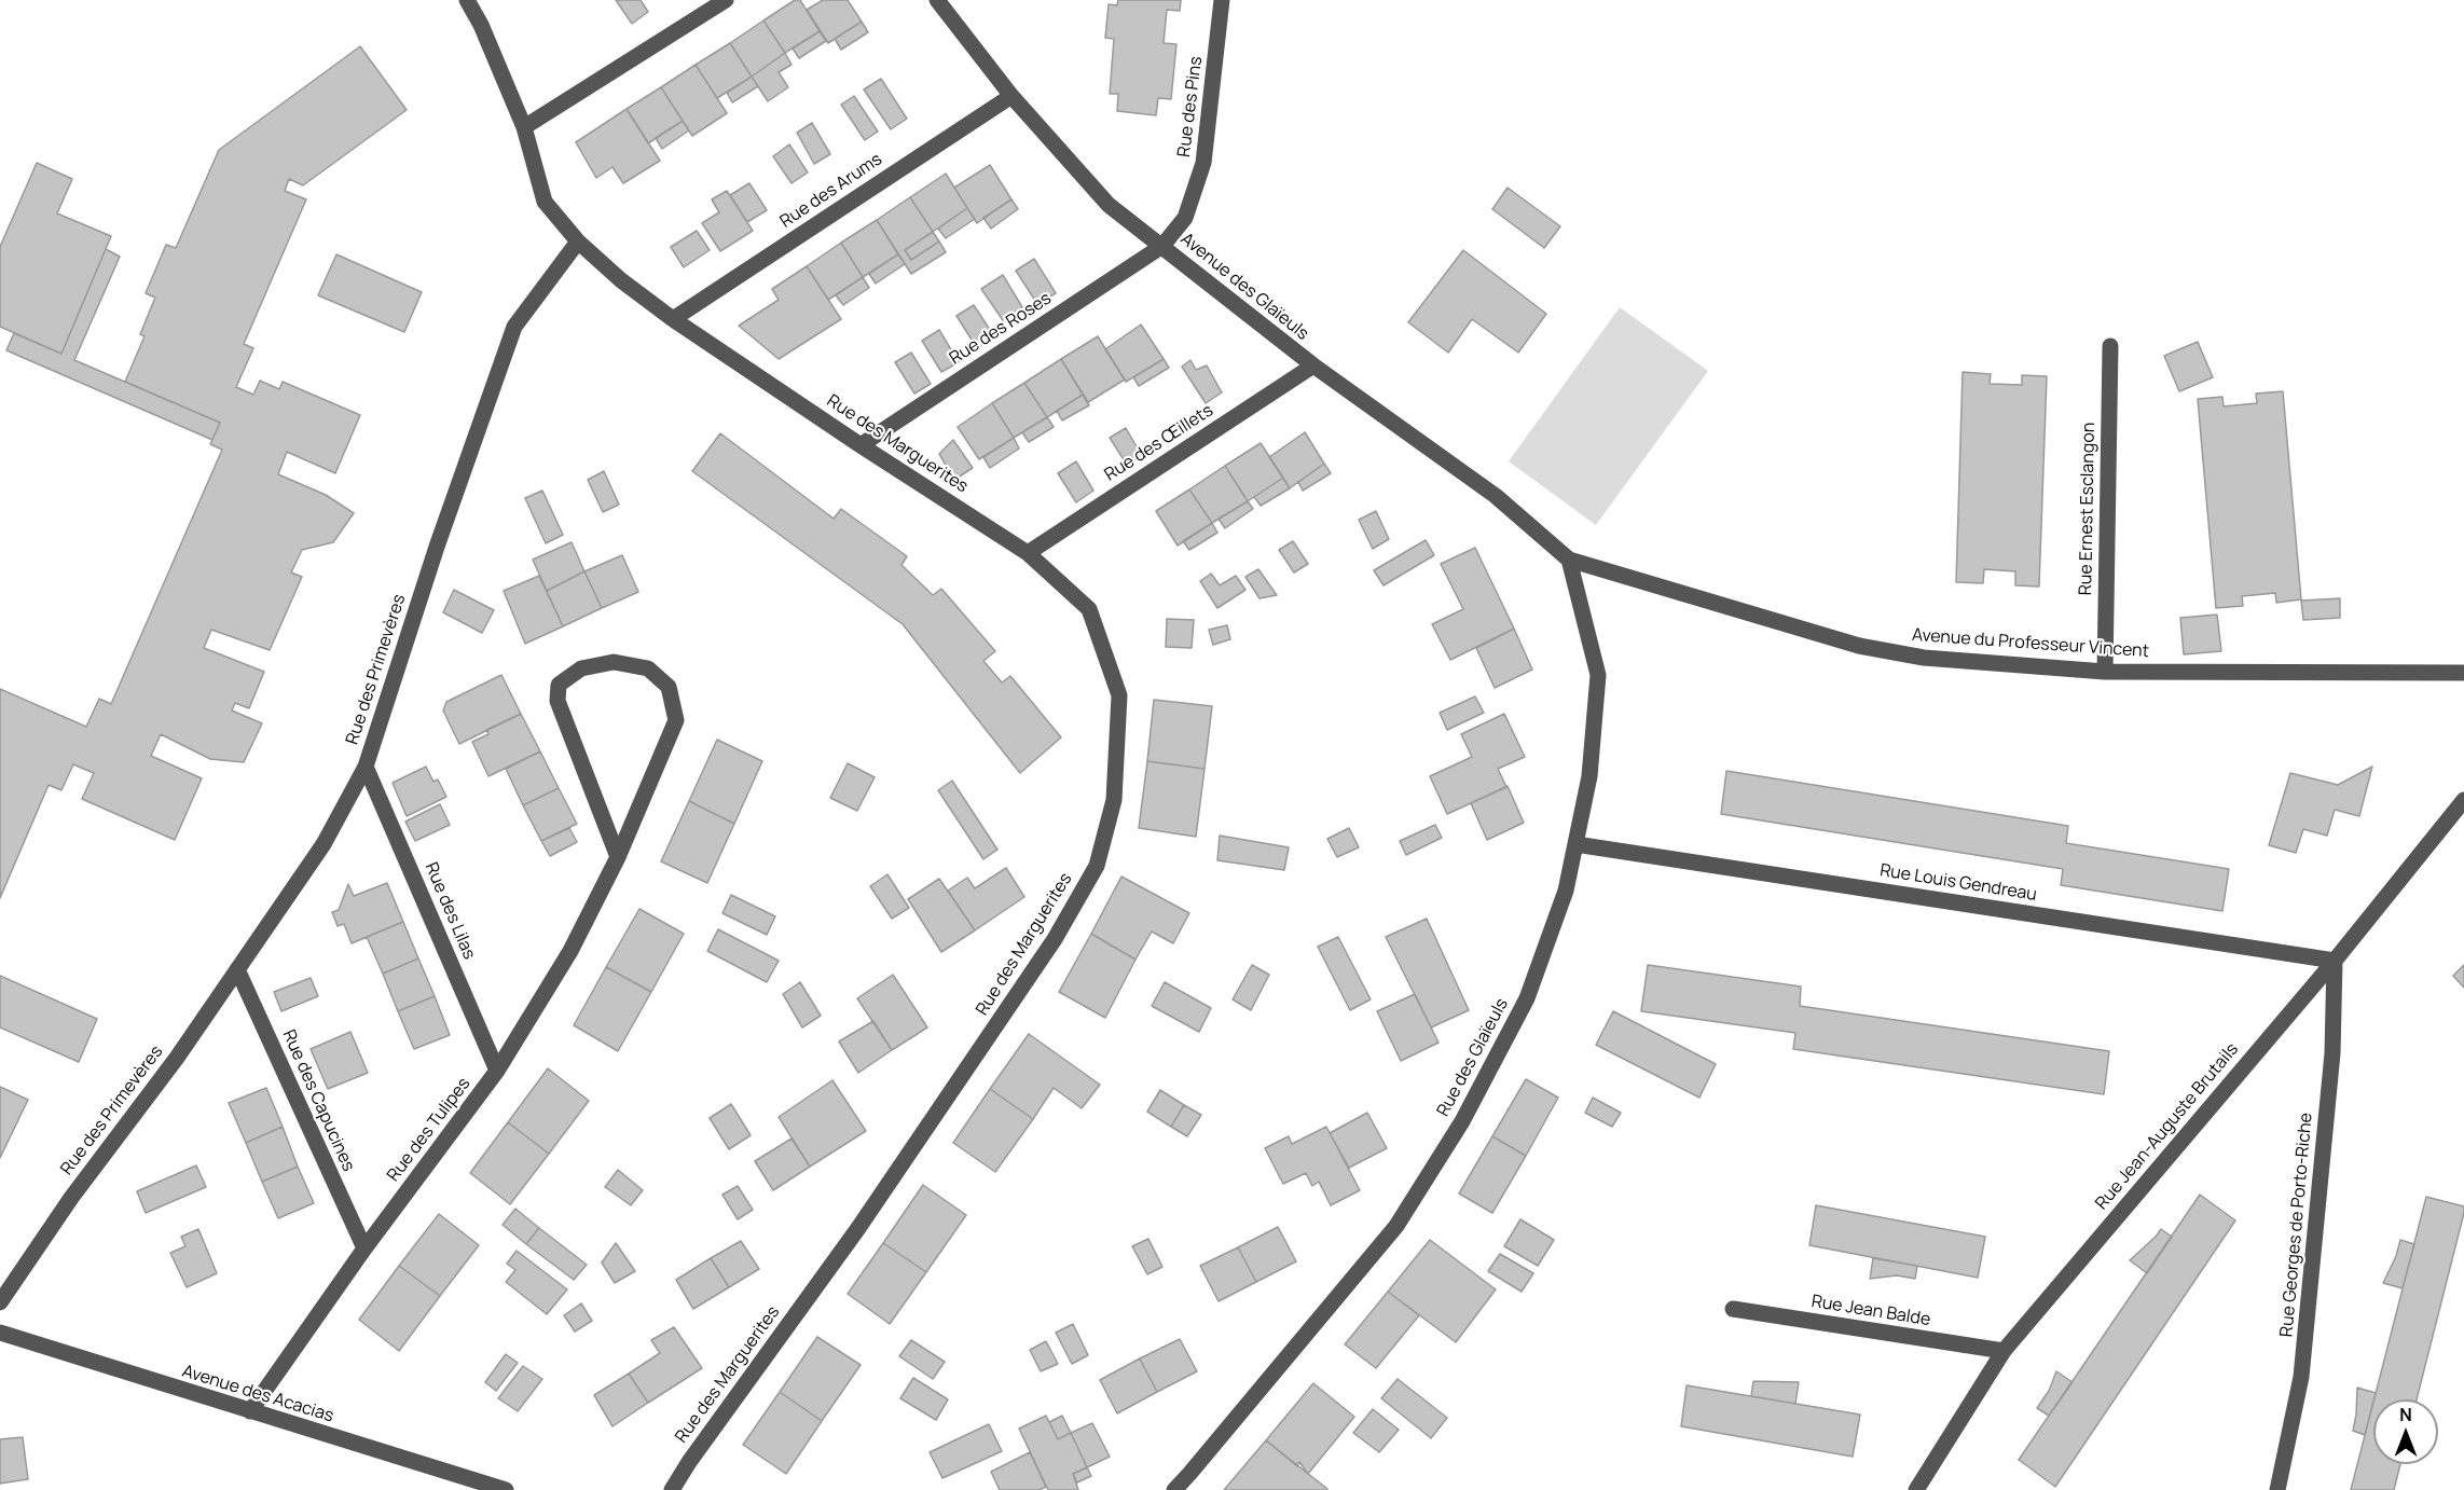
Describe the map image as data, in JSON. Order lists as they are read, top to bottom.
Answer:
{
  "streets": {
    "street": [
      "Rue des Pins",
      "Rue des Arums",
      "Avenue des Glaïeuls",
      "Rue des Roses",
      "Rue des Œillets",
      "Rue des Marguerites",
      "Rue Ernest Esclangon",
      "Avenue du Professeur Vincent",
      "Rue des Primevères",
      "Rue Louis Gendreau",
      "Rue des Lilas",
      "Rue des Glaïeuls",
      "Rue des Capucines",
      "Rue Jean-Auguste Brutails",
      "Rue des Tulipes",
      "Rue Georges de Porto-Riche",
      "Rue Jean Balde",
      "Avenue des Acacias"
    ]
  },
  "crossings": [
    ["Rue des Pins", "Avenue des Glaïeuls"],
    ["Rue des Pins", "Rue des Roses"],
    ["Rue des Arums", "Avenue des Glaïeuls"],
    ["Rue des Arums", "Rue des Marguerites"],
    ["Avenue des Glaïeuls", "Rue des Roses"],
    ["Avenue des Glaïeuls", "Rue des Œillets"],
    ["Avenue des Glaïeuls", "Avenue du Professeur Vincent"],
    ["Avenue des Glaïeuls", "Rue des Glaïeuls"],
    ["Rue des Roses", "Rue des Marguerites"],
    ["Rue des Œillets", "Rue des Marguerites"],
    ["Rue des Marguerites", "Rue des Primevères"],
    ["Rue Ernest Esclangon", "Avenue du Professeur Vincent"],
    ["Avenue du Professeur Vincent", "Rue des Glaïeuls"],
    ["Rue des Primevères", "Rue des Lilas"],
    ["Rue des Primevères", "Rue des Capucines"],
    ["Rue Louis Gendreau", "Rue des Glaïeuls"],
    ["Rue Louis Gendreau", "Rue Jean-Auguste Brutails"],
    ["Rue Louis Gendreau", "Rue Georges de Porto-Riche"],
    ["Rue des Lilas", "Rue des Tulipes"],
    ["Rue des Capucines", "Rue des Tulipes"],
    ["Rue Jean-Auguste Brutails", "Rue Georges de Porto-Riche"],
    ["Rue Jean-Auguste Brutails", "Rue Jean Balde"],
    ["Rue des Tulipes", "Avenue des Acacias"]
  ],
  "north": "top"
}
